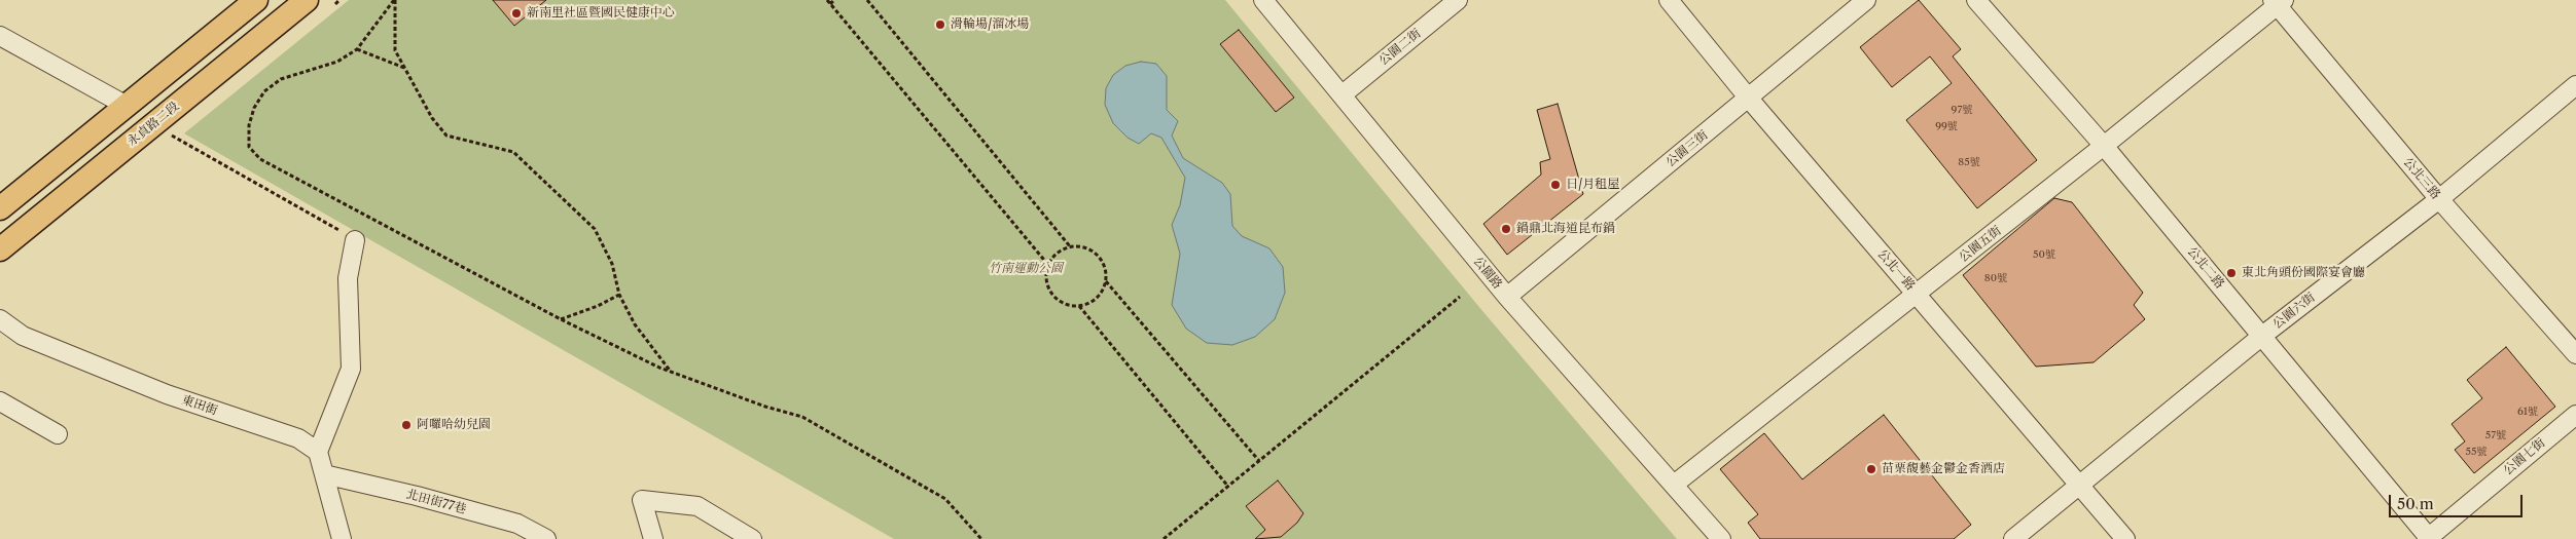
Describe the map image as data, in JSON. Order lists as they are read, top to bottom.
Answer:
{
  "streets": {
    "main road": ["永貞路二段"],
    "street": [
      "公園二街",
      "公園三街",
      "公北三路",
      "公園五街",
      "公北二路",
      "公北一路",
      "公園路",
      "公園六街",
      "東田街",
      "公園七街",
      "北田街77巷"
    ]
  },
  "crossings": [
    ["公園二街", "公園路"],
    ["公園三街", "公北一路"],
    ["公園三街", "公園路"],
    ["公北三路", "公園五街"],
    ["公北三路", "公園六街"],
    ["公園五街", "公北二路"],
    ["公園五街", "公北一路"],
    ["公園五街", "公園路"],
    ["公北二路", "公園六街"],
    ["公北二路", "公園七街"],
    ["公北一路", "公園六街"]
  ],
  "parks": ["竹南運動公園"],
  "places": [
    "新南里社區暨國民健康中心",
    "滑輪場/溜冰場",
    "日/月租屋",
    "鍋鼎北海道昆布鍋",
    "東北角頭份國際宴會廳",
    "阿囉哈幼兒園",
    "苗栗馥藝金鬱金香酒店"
  ],
  "house_numbers": [
    "97號",
    "99號",
    "85號",
    "50號",
    "80號",
    "61號",
    "57號",
    "55號"
  ],
  "scale_bar": "50 m"
}
